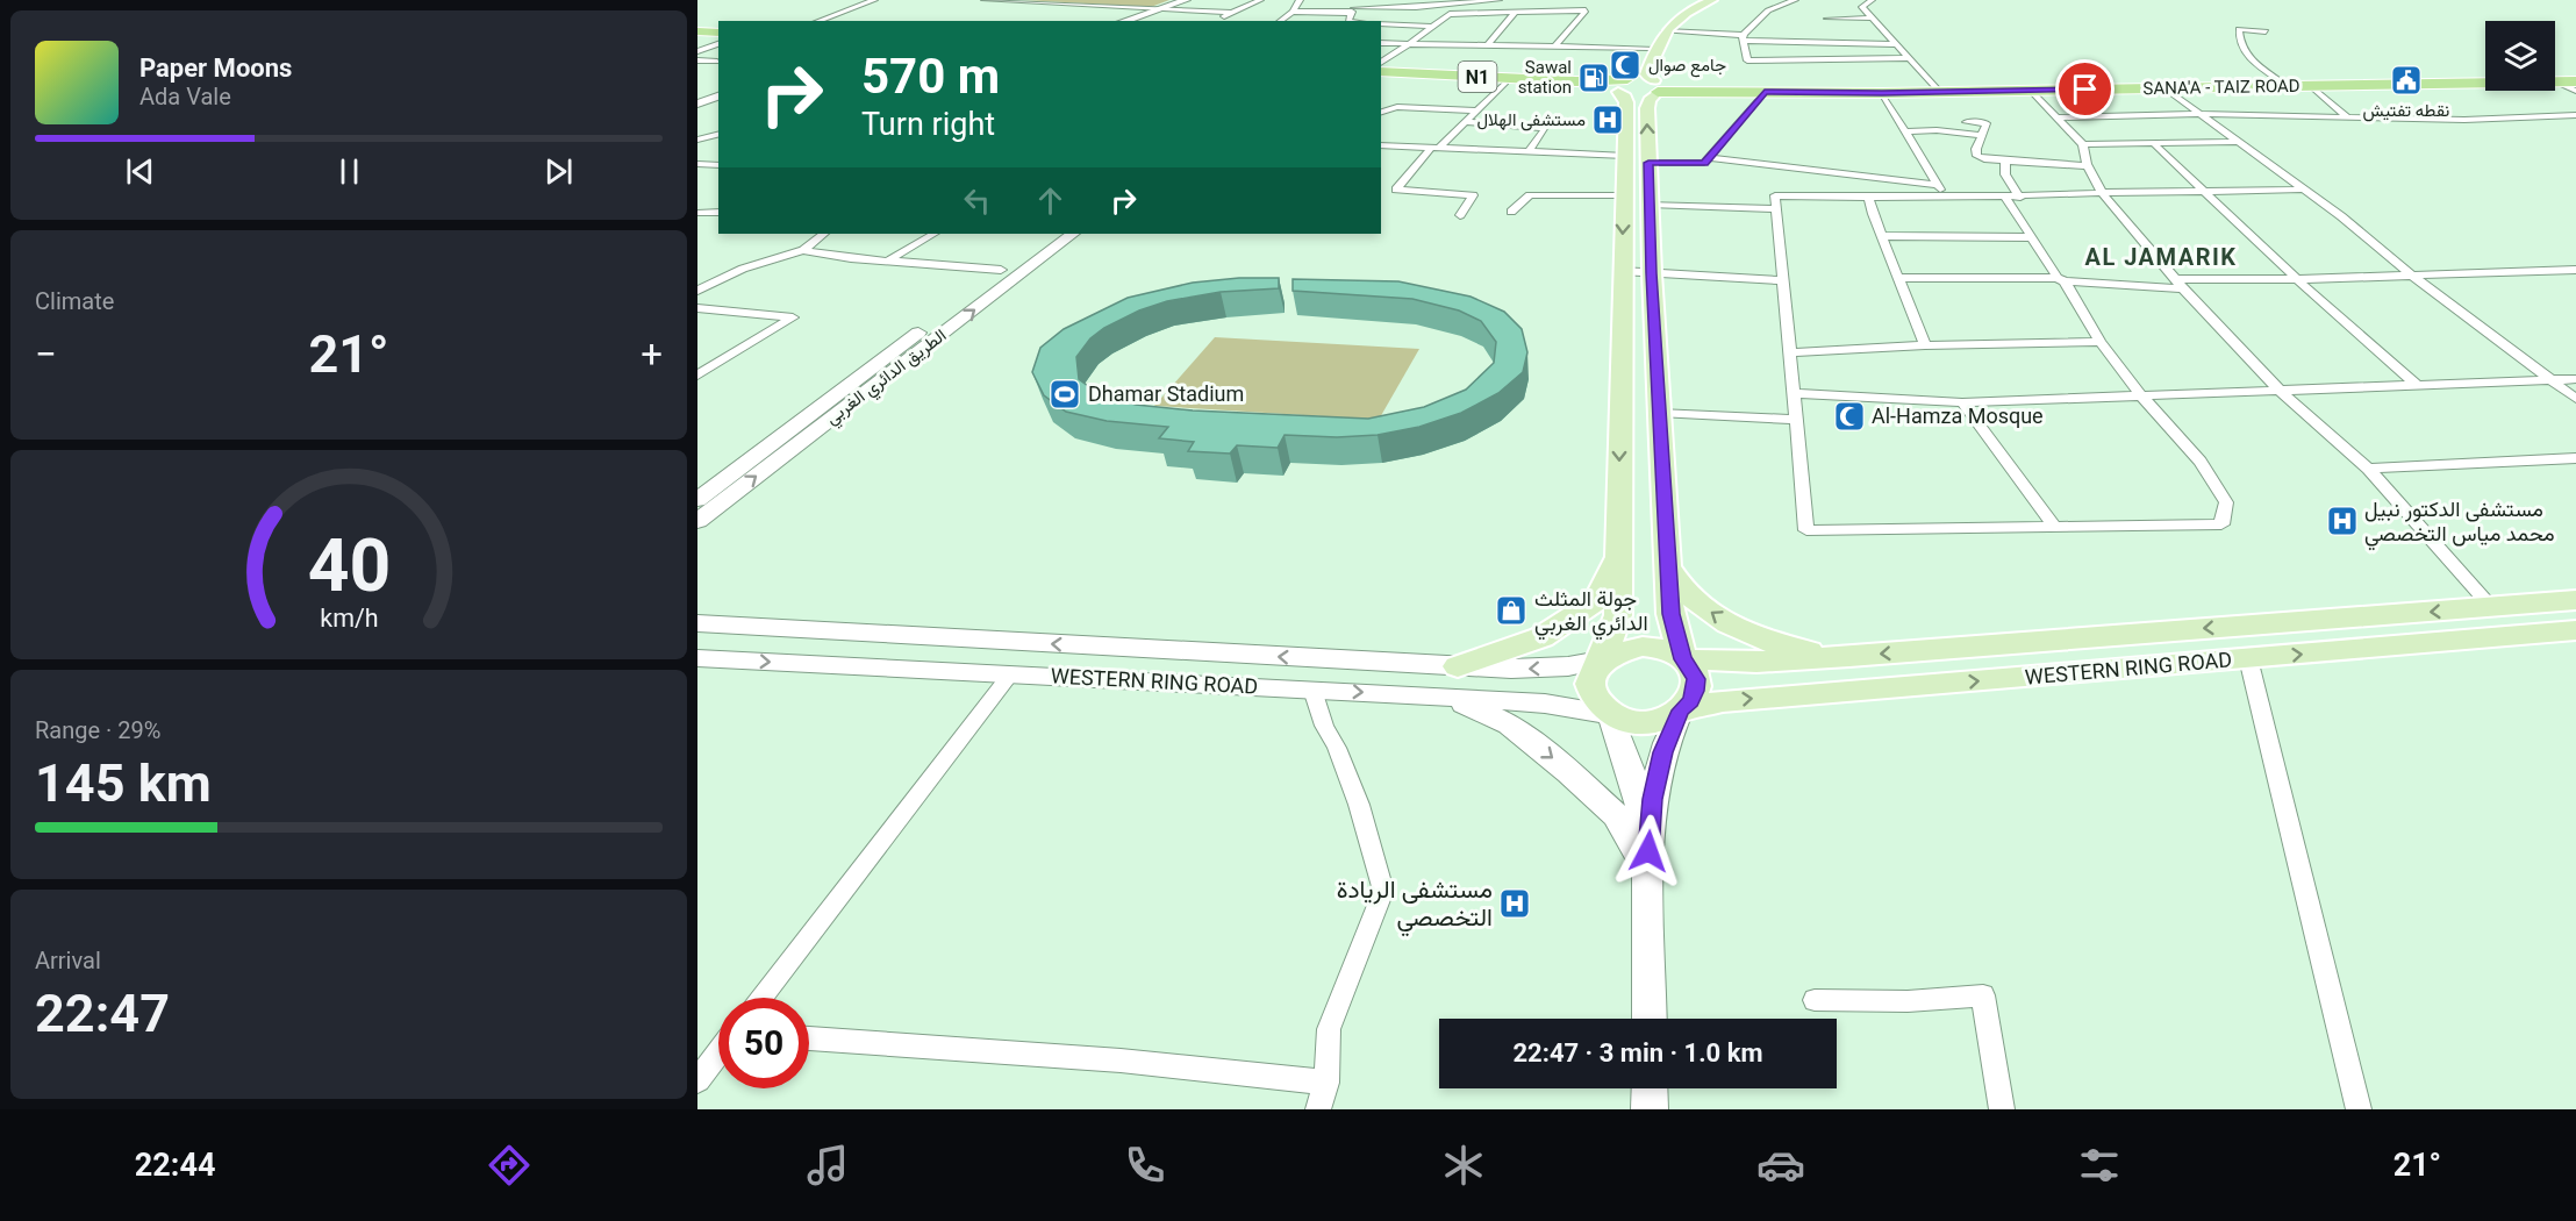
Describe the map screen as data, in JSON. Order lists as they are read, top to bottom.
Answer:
{
  "streets": {
    "highway": ["N1", "SANA'A - TAIZ ROAD"],
    "main road": ["الطريق الدائري الغربي", "WESTERN RING ROAD"]
  },
  "districts": ["AL JAMARIK"],
  "places": {
    "mosque": ["جامع صوال", "Al-Hamza Mosque"],
    "fuel station": ["Sawal station"],
    "public building": ["نقطه تفتيش"],
    "hospital": ["مستشفى الهلال", "مستشفى الدكتور نبيل محمد مياس التخصصي", "مستشفى الريادة التخصصي"],
    "sports": ["Dhamar Stadium"],
    "shop": ["جولة المثلث الدائري الغربي"]
  },
  "page": {
    "turn": ["570 m", "Turn right"],
    "song": ["Paper Moons", "Ada Vale"],
    "tile": [
      "Climate",
      ["Range · 29%", "145 km"],
      ["Arrival", "22:47"]
    ],
    "heat": ["−", "21°", "+"],
    "limit": "50",
    "trip": "22:47 · 3 min · 1.0 km",
    "tabs": ["22:44", "21°"],
    "gauge": ["40", "km/h"]
  }
}
